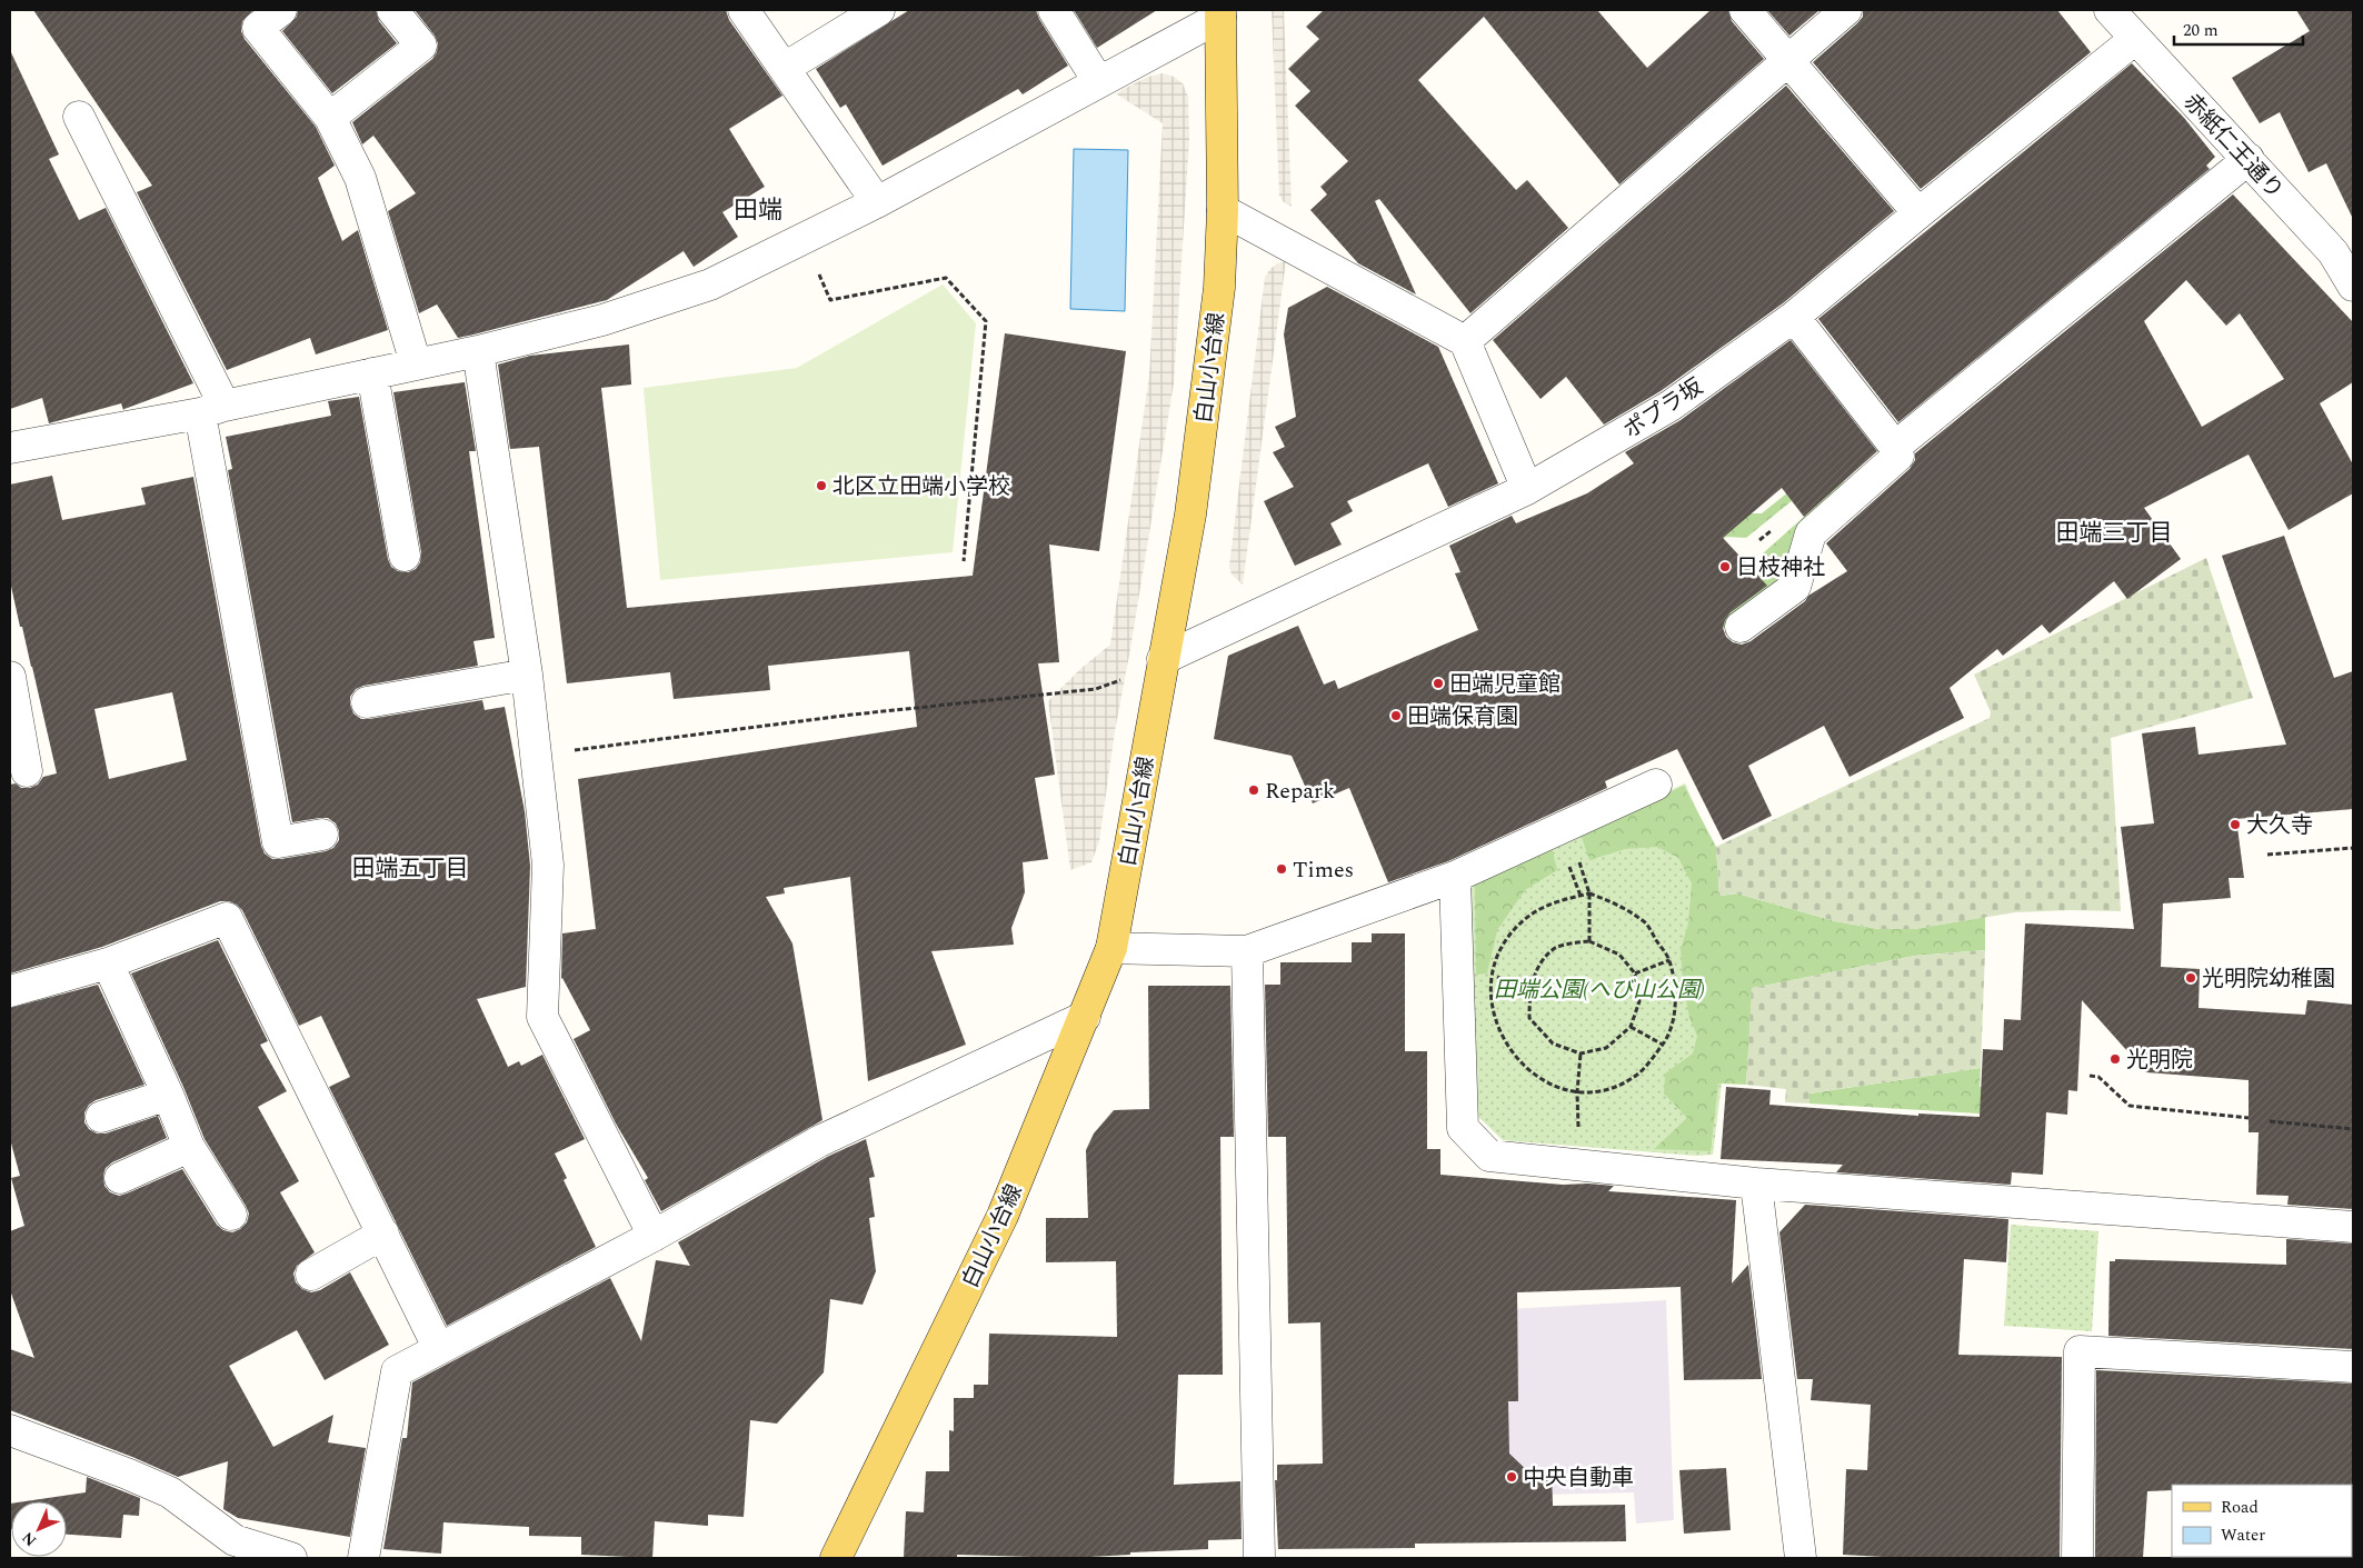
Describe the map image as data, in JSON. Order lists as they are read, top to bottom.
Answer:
{
  "streets": {
    "main road": ["白山小台線"],
    "street": ["赤紙仁王通り", "ポプラ坂"]
  },
  "crossings": [
    ["赤紙仁王通り", "ポプラ坂"],
    ["白山小台線", "ポプラ坂"]
  ],
  "districts": ["田端", "田端三丁目", "田端五丁目"],
  "parks": ["田端公園(へび山公園)"],
  "places": [
    "北区立田端小学校",
    "日枝神社",
    "田端児童館",
    "田端保育園",
    "Repark",
    "大久寺",
    "Times",
    "光明院幼稚園",
    "光明院",
    "中央自動車"
  ],
  "legend": ["Road", "Water"],
  "scale_bar": "20 m",
  "north": "bottom left"
}
